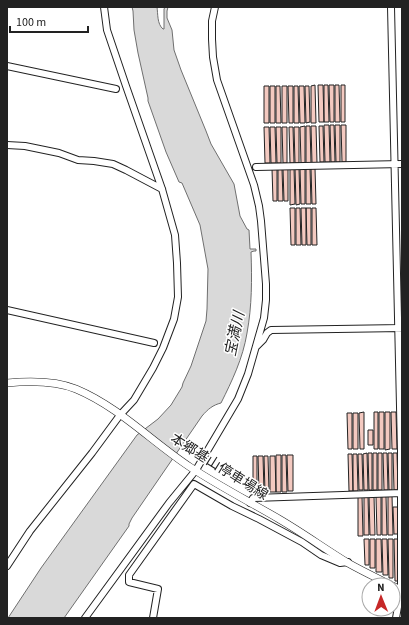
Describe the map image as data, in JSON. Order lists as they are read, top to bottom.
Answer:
{
  "streets": {
    "main road": ["本郷基山停車場線"]
  },
  "water": ["宝満川"],
  "scale_bar": "100 m",
  "north": "top"
}
